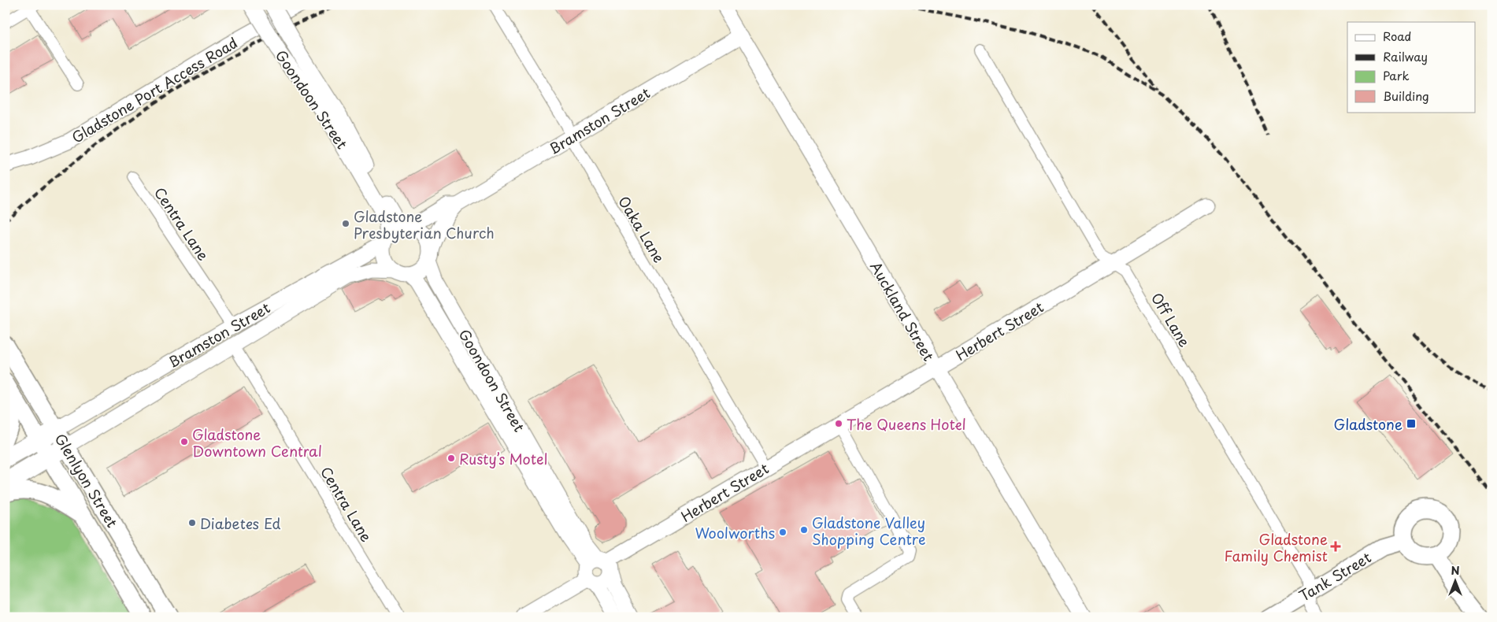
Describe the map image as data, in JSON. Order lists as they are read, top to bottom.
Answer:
{
  "streets": {
    "main road": ["Glenlyon Street", "Tank Street"],
    "street": [
      "Gladstone Port Access Road",
      "Goondoon Street",
      "Bramston Street",
      "Centra Lane",
      "Oaka Lane",
      "Auckland Street",
      "Off Lane",
      "Herbert Street"
    ]
  },
  "crossings": [
    ["Goondoon Street", "Bramston Street"],
    ["Goondoon Street", "Herbert Street"],
    ["Bramston Street", "Centra Lane"],
    ["Bramston Street", "Oaka Lane"],
    ["Bramston Street", "Auckland Street"],
    ["Bramston Street", "Glenlyon Street"],
    ["Oaka Lane", "Herbert Street"],
    ["Auckland Street", "Herbert Street"],
    ["Off Lane", "Herbert Street"],
    ["Off Lane", "Tank Street"]
  ],
  "places": {
    "other": [
      "Gladstone Presbyterian Church",
      "The Queens Hotel",
      "Gladstone Downtown Central",
      "Rusty’s Motel",
      "Diabetes Ed",
      "Gladstone Valley Shopping Centre",
      "Woolworths"
    ],
    "transit": ["Gladstone"],
    "health": ["Gladstone Family Chemist"]
  },
  "legend": [
    "Road",
    "Railway",
    "Park",
    "Building"
  ],
  "north": "top"
}
